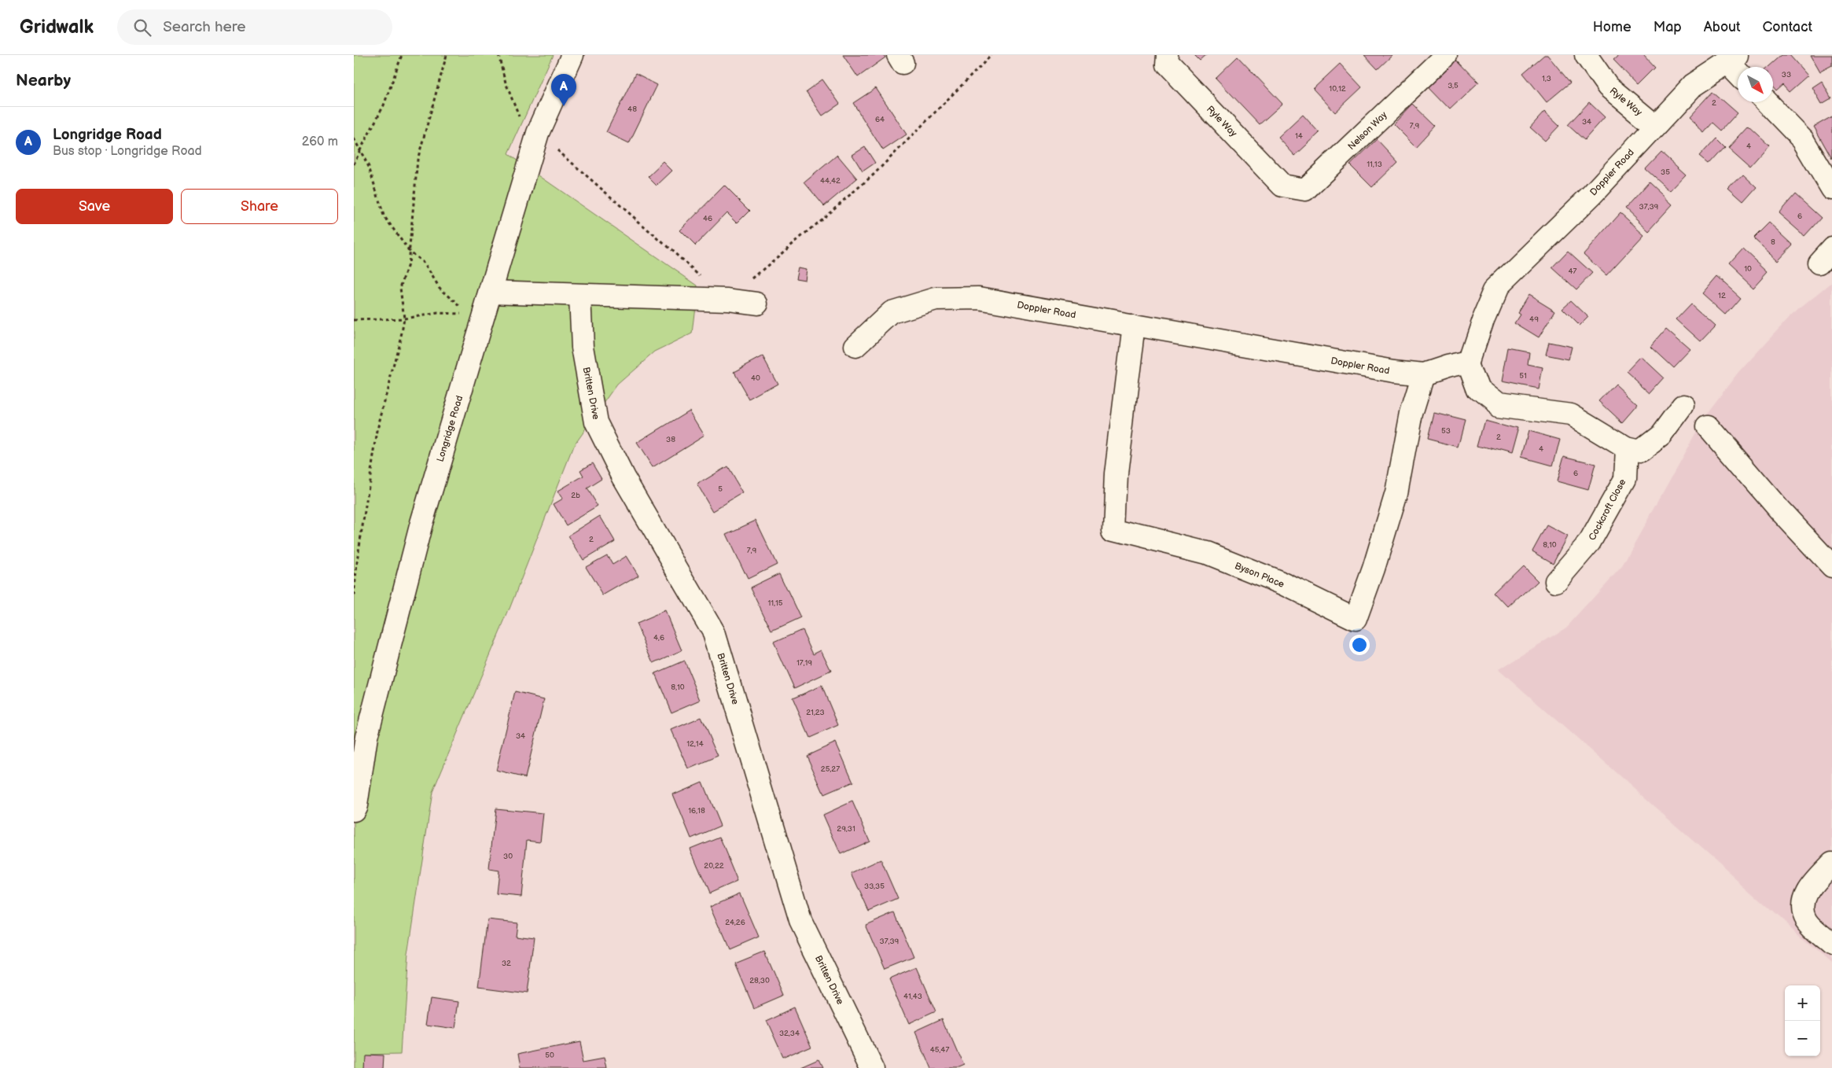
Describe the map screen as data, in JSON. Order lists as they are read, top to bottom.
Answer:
{
  "streets": {
    "street": [
      "Ryle Way",
      "Nelson Way",
      "Doppler Road",
      "Britten Drive",
      "Longridge Road",
      "Cockcroft Close",
      "Byson Place"
    ]
  },
  "crossings": [
    ["Ryle Way", "Nelson Way"],
    ["Ryle Way", "Doppler Road"],
    ["Doppler Road", "Byson Place"]
  ],
  "house_numbers": [
    "33",
    "1,3",
    "3,5",
    "10,12",
    "2",
    "48",
    "64",
    "34",
    "7,9",
    "14",
    "4",
    "11,13",
    "35",
    "44,42",
    "37,39",
    "6",
    "46",
    "8",
    "10",
    "47",
    "12",
    "49",
    "51",
    "40",
    "53",
    "2",
    "38",
    "4",
    "6",
    "5",
    "2b",
    "2",
    "8,10",
    "7,9",
    "11,15",
    "4,6",
    "17,19",
    "8,10",
    "21,23",
    "34",
    "12,14",
    "25,27",
    "16,18",
    "29,31",
    "30",
    "20,22",
    "33,35",
    "24,26",
    "37,39",
    "32",
    "28,30",
    "41,43",
    "32,34",
    "45,47",
    "50"
  ],
  "north": "bottom right",
  "page": {
    "header": "Gridwalk",
    "search": "Search here",
    "nav": [
      "Home",
      "Map",
      "About",
      "Contact"
    ],
    "heading": "Nearby",
    "pins": "A",
    "list": [
      {
        "mark": "A",
        "name": "Longridge Road",
        "note": "Bus stop · Longridge Road",
        "value": "260 m"
      }
    ],
    "buttons": ["Save", "Share"],
    "map_buttons": ["+", "−"]
  }
}
